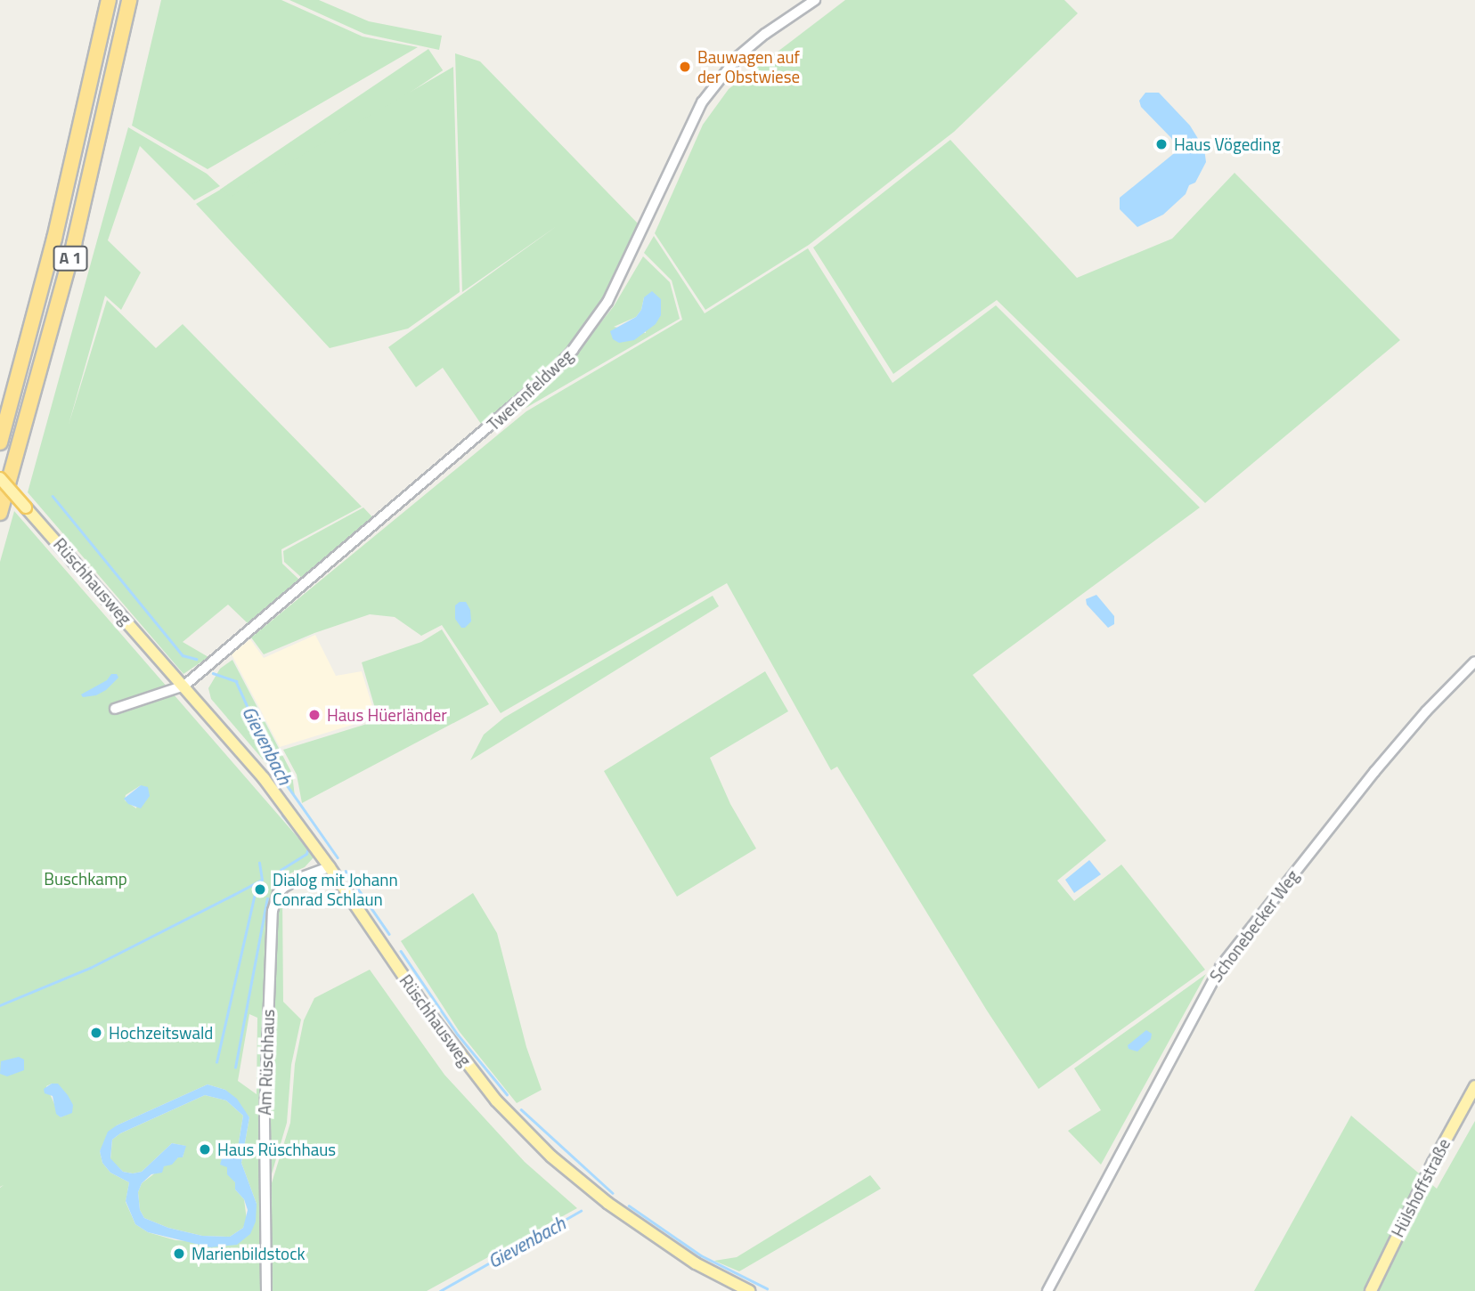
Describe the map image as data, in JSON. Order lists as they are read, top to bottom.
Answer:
{
  "streets": {
    "highway": ["A 1"],
    "main road": ["Rüschhausweg", "Hülshoffstraße"],
    "street": ["Twerenfeldweg", "Schonebecker Weg", "Am Rüschhaus"]
  },
  "crossings": [
    ["Twerenfeldweg", "Rüschhausweg"],
    ["Rüschhausweg", "Am Rüschhaus"]
  ],
  "water": ["Gievenbach"],
  "parks": ["Buschkamp"],
  "places": [
    "Bauwagen auf der Obstwiese",
    "Haus Vögeding",
    "Haus Hüerländer",
    "Dialog mit Johann Conrad Schlaun",
    "Hochzeitswald",
    "Haus Rüschhaus",
    "Marienbildstock"
  ]
}
